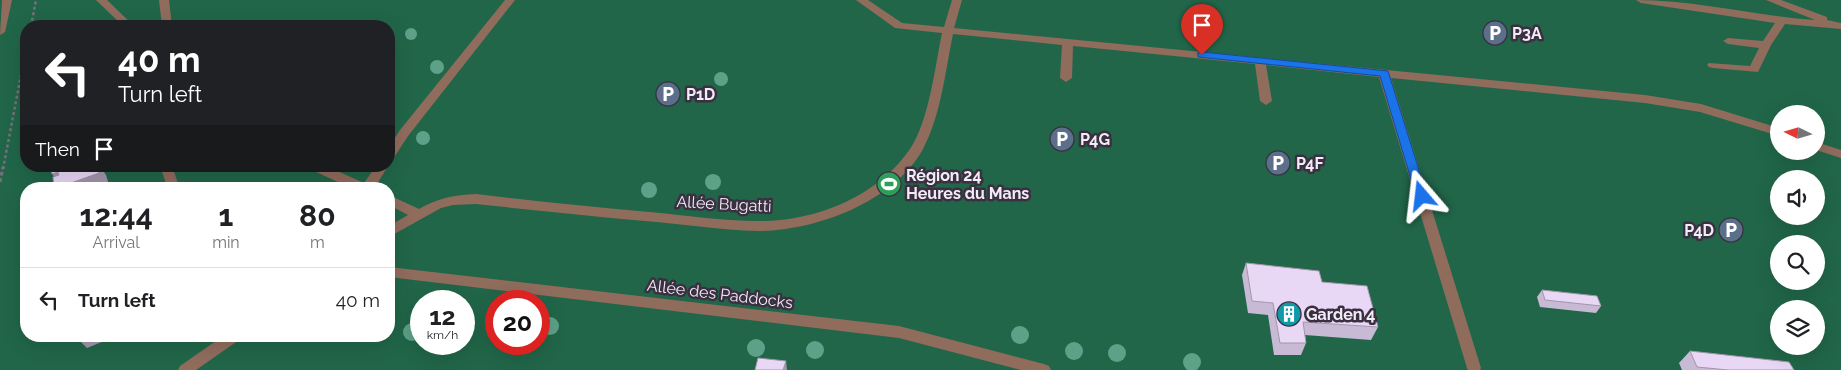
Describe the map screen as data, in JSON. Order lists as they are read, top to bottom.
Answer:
{
  "streets": {
    "lane": ["Allée Bugatti", "Allée des Paddocks"]
  },
  "places": {
    "parking": [
      "P3A",
      "P1D",
      "P4G",
      "P4F",
      "P4D"
    ],
    "sports": ["Région 24 Heures du Mans"],
    "building": ["Garden 4"]
  },
  "north": "left",
  "page": {
    "turn": ["40 m", "Turn left"],
    "then": "Then",
    "eta": [
      "12:44",
      "Arrival",
      "1",
      "min",
      "80",
      "m"
    ],
    "list": [
      {
        "name": "Turn left",
        "value": "40 m"
      }
    ],
    "speed": "12 km/h",
    "limit": "20"
  }
}
